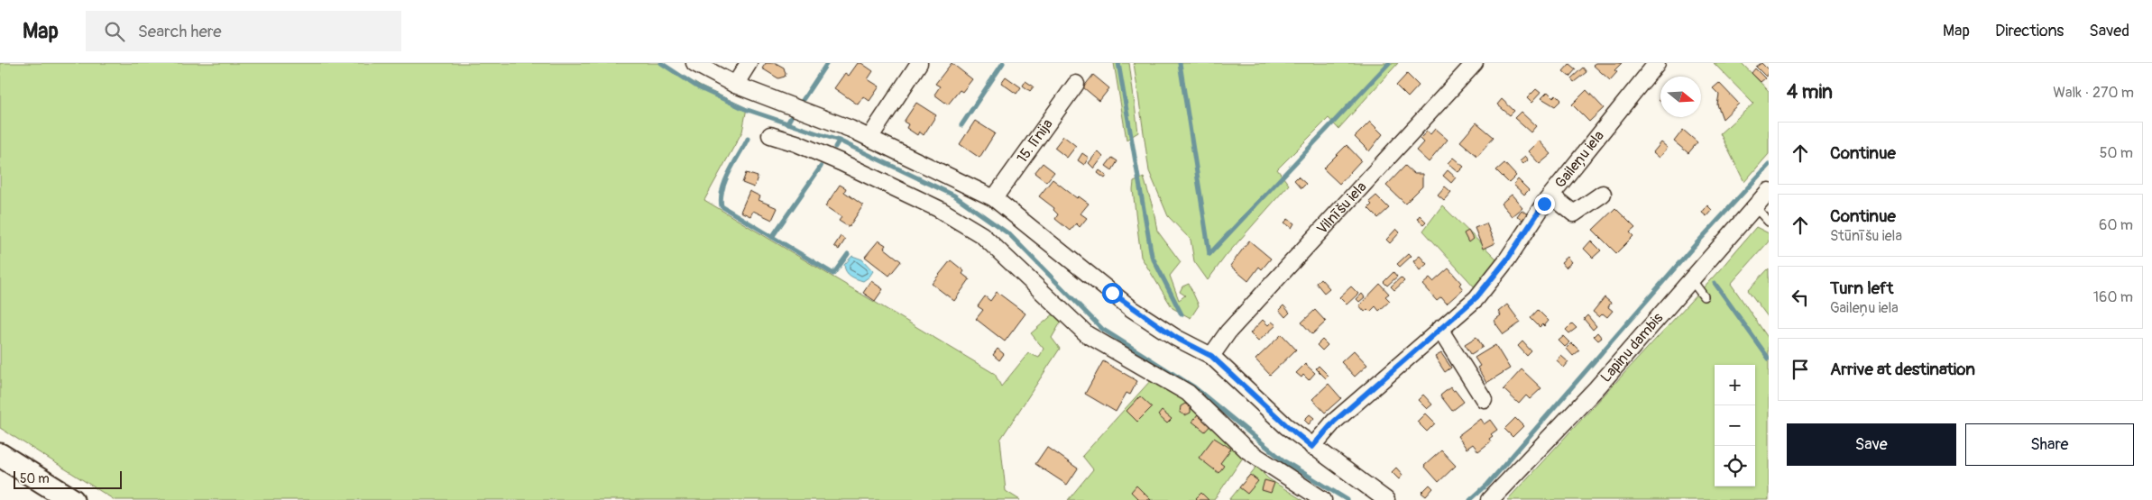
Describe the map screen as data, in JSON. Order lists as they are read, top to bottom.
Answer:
{
  "streets": {
    "street": [
      "15. līnija",
      "Gaileņu iela",
      "Vilnīšu iela",
      "Lapiņu dambis"
    ]
  },
  "scale_bar": "50 m",
  "north": "right",
  "page": {
    "header": "Map",
    "search": "Search here",
    "nav": ["Map", "Directions", "Saved"],
    "heading": ["4 min", "Walk · 270 m"],
    "list": [
      ["Continue", "50 m"],
      ["Continue", "Stūnīšu iela", "60 m"],
      ["Turn left", "Gaileņu iela", "160 m"],
      "Arrive at destination"
    ],
    "map_buttons": ["+", "−"],
    "buttons": ["Save", "Share"],
    "scale": "50 m"
  }
}
